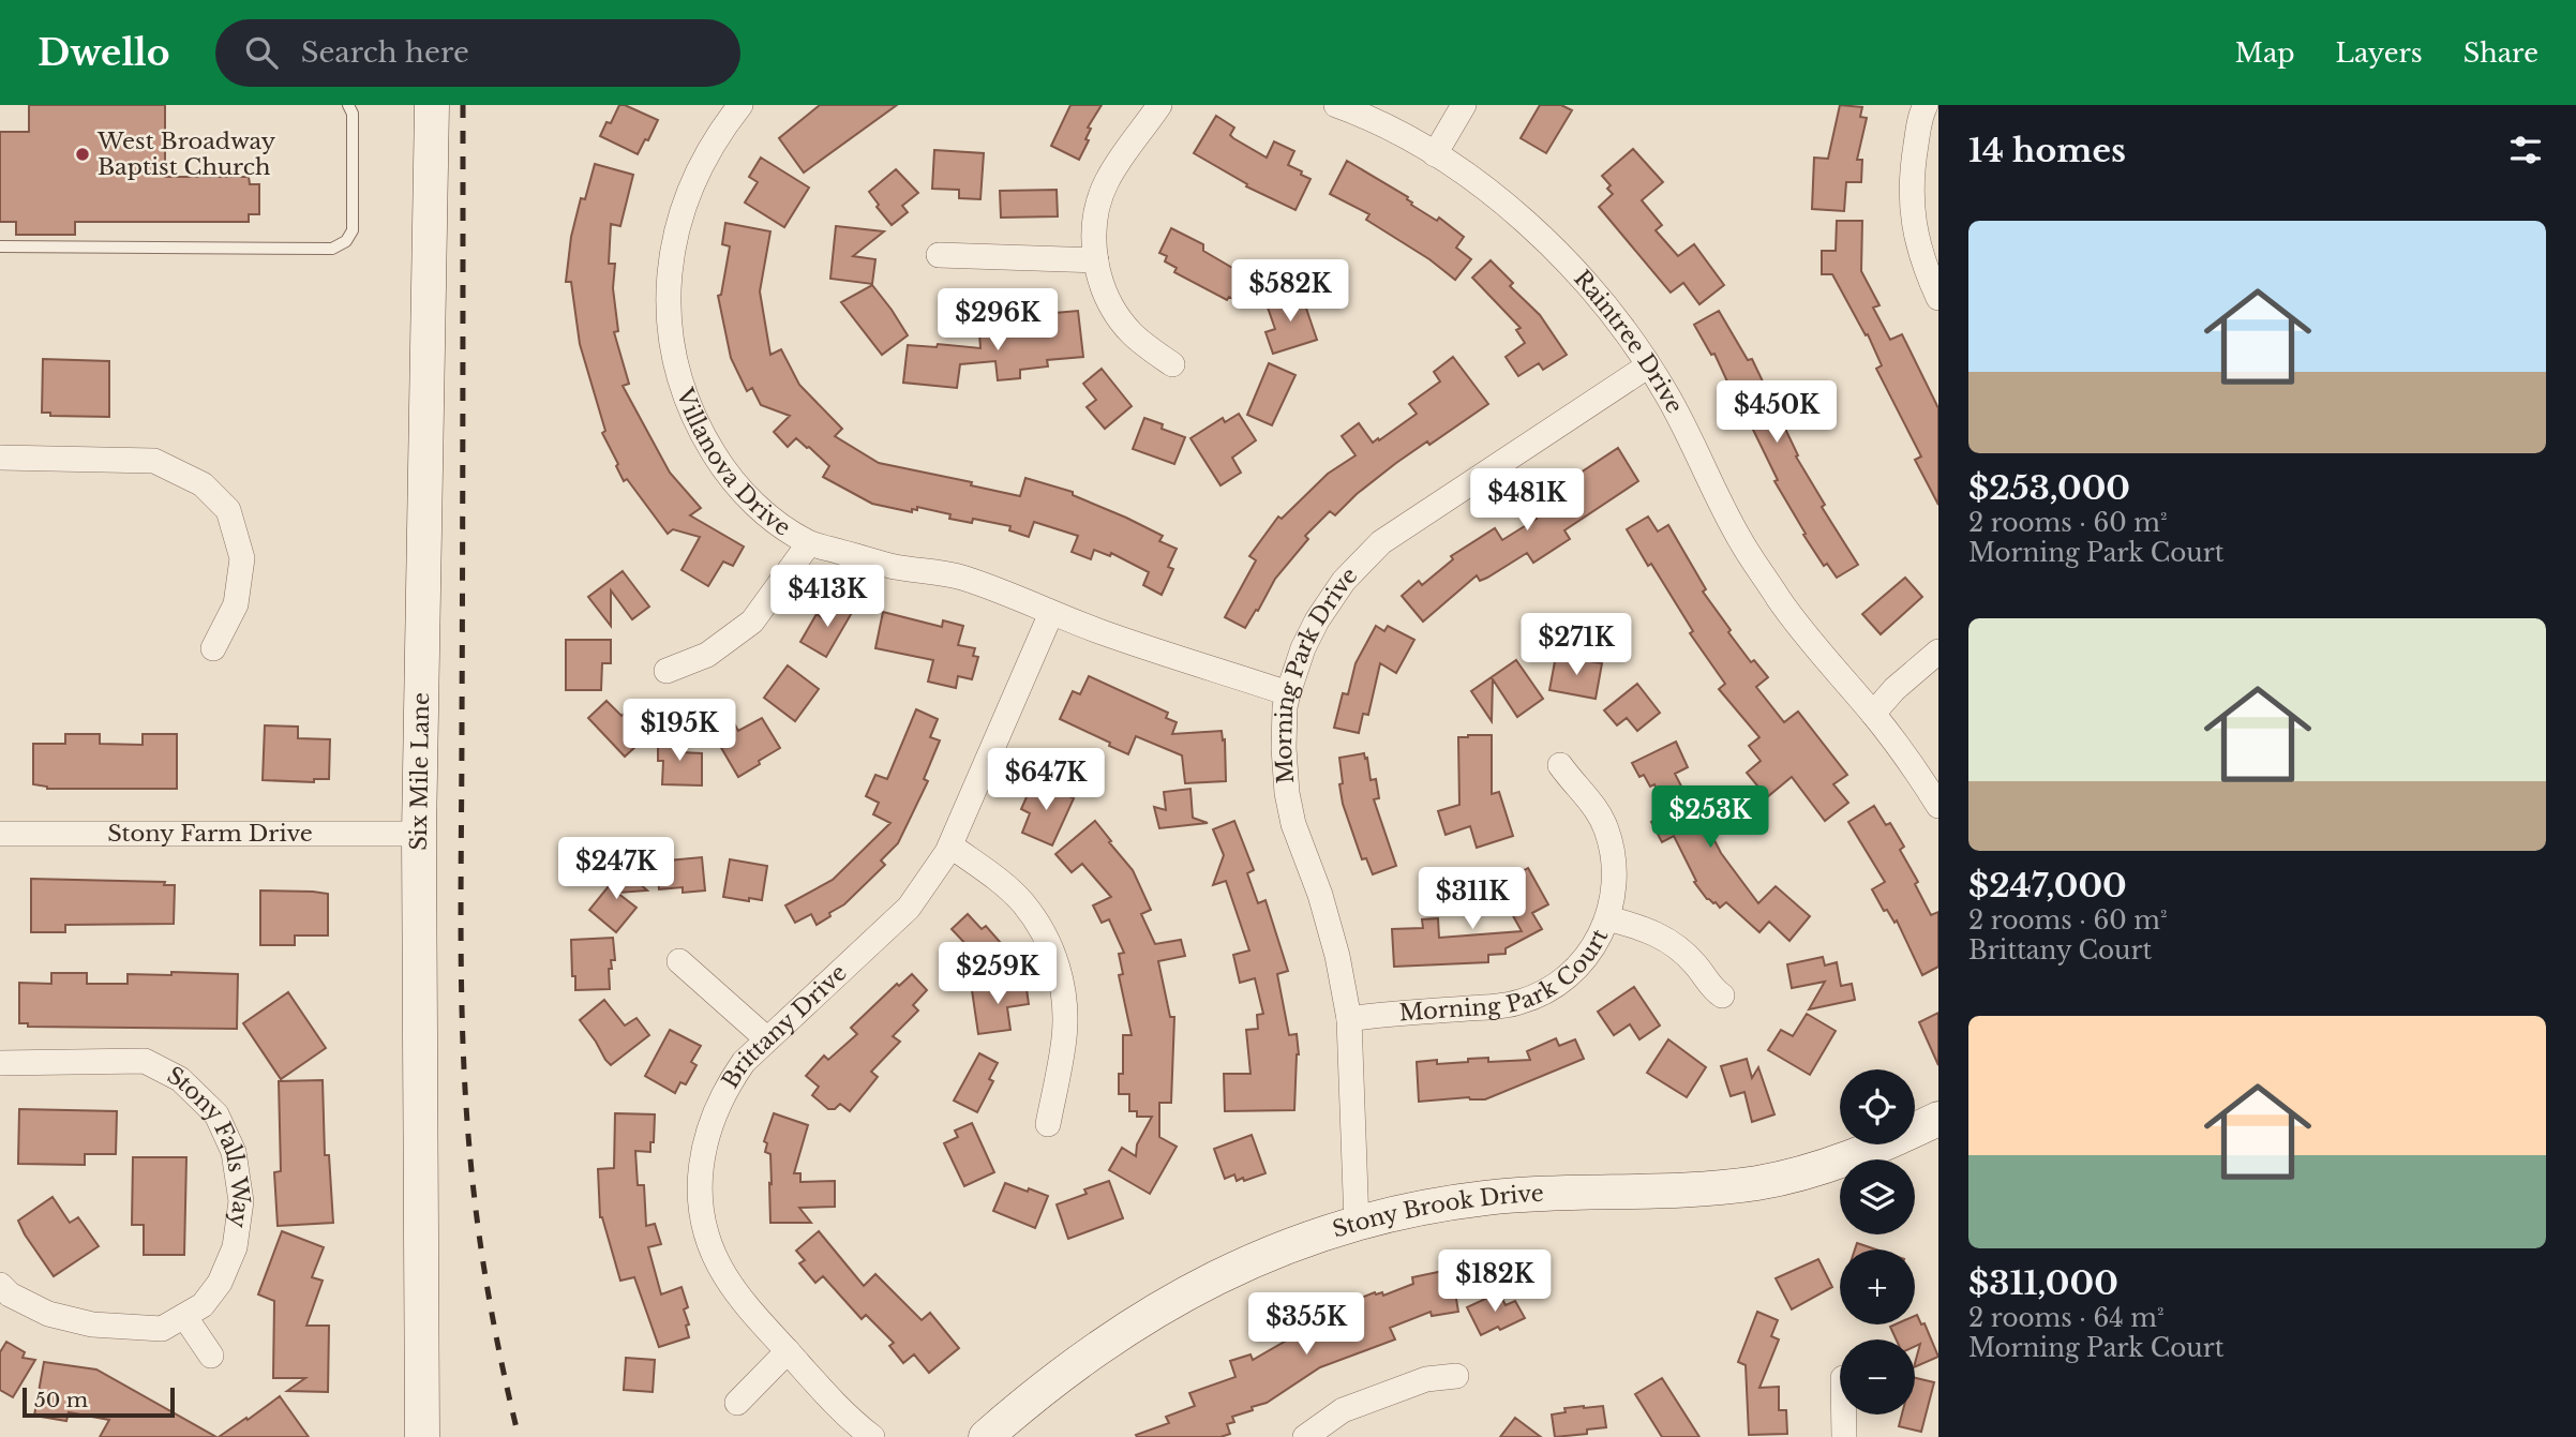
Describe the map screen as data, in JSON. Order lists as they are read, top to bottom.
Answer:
{
  "streets": {
    "street": [
      "Raintree Drive",
      "Villanova Drive",
      "Morning Park Drive",
      "Six Mile Lane",
      "Stony Farm Drive",
      "Morning Park Court",
      "Brittany Drive",
      "Stony Falls Way",
      "Stony Brook Drive"
    ]
  },
  "crossings": [
    ["Raintree Drive", "Morning Park Drive"],
    ["Villanova Drive", "Morning Park Drive"],
    ["Villanova Drive", "Brittany Drive"],
    ["Morning Park Drive", "Morning Park Court"],
    ["Morning Park Drive", "Stony Brook Drive"],
    ["Six Mile Lane", "Stony Farm Drive"]
  ],
  "places": ["West Broadway Baptist Church"],
  "scale_bar": "50 m",
  "page": {
    "header": "Dwello",
    "search": "Search here",
    "nav": ["Map", "Layers", "Share"],
    "heading": "14 homes",
    "list": [
      {
        "name": "$253,000",
        "note": "2 rooms · 60 m² · Morning Park Court"
      },
      {
        "name": "$247,000",
        "note": "2 rooms · 60 m² · Brittany Court"
      },
      {
        "name": "$311,000",
        "note": "2 rooms · 64 m² · Morning Park Court"
      }
    ],
    "price": [
      "$582K",
      "$296K",
      "$450K",
      "$481K",
      "$413K",
      "$271K",
      "$195K",
      "$647K",
      "$253K",
      "$247K",
      "$311K",
      "$259K",
      "$182K",
      "$355K"
    ],
    "map_buttons": ["+", "−"],
    "scale": "50 m"
  }
}
